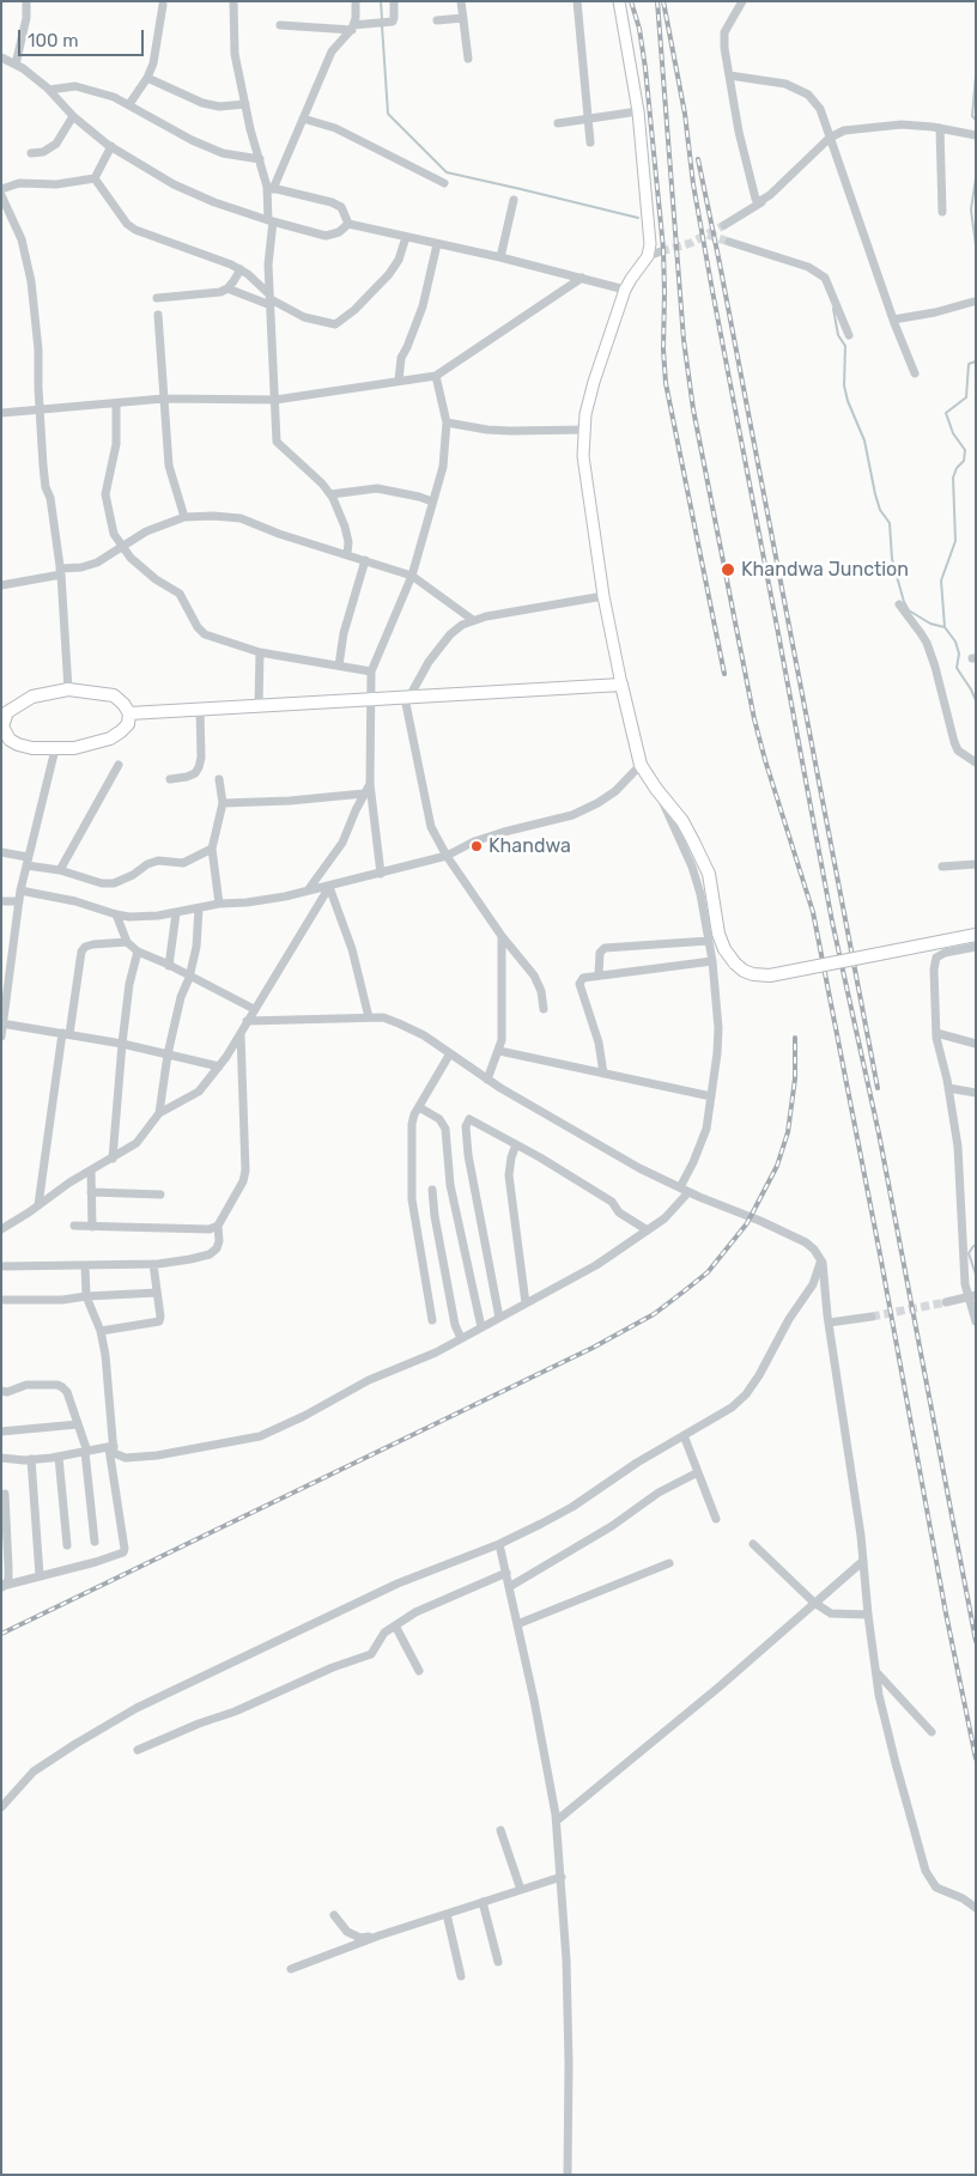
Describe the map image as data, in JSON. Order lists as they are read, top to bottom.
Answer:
{
  "places": ["Khandwa Junction", "Khandwa"],
  "scale_bar": "100 m"
}
